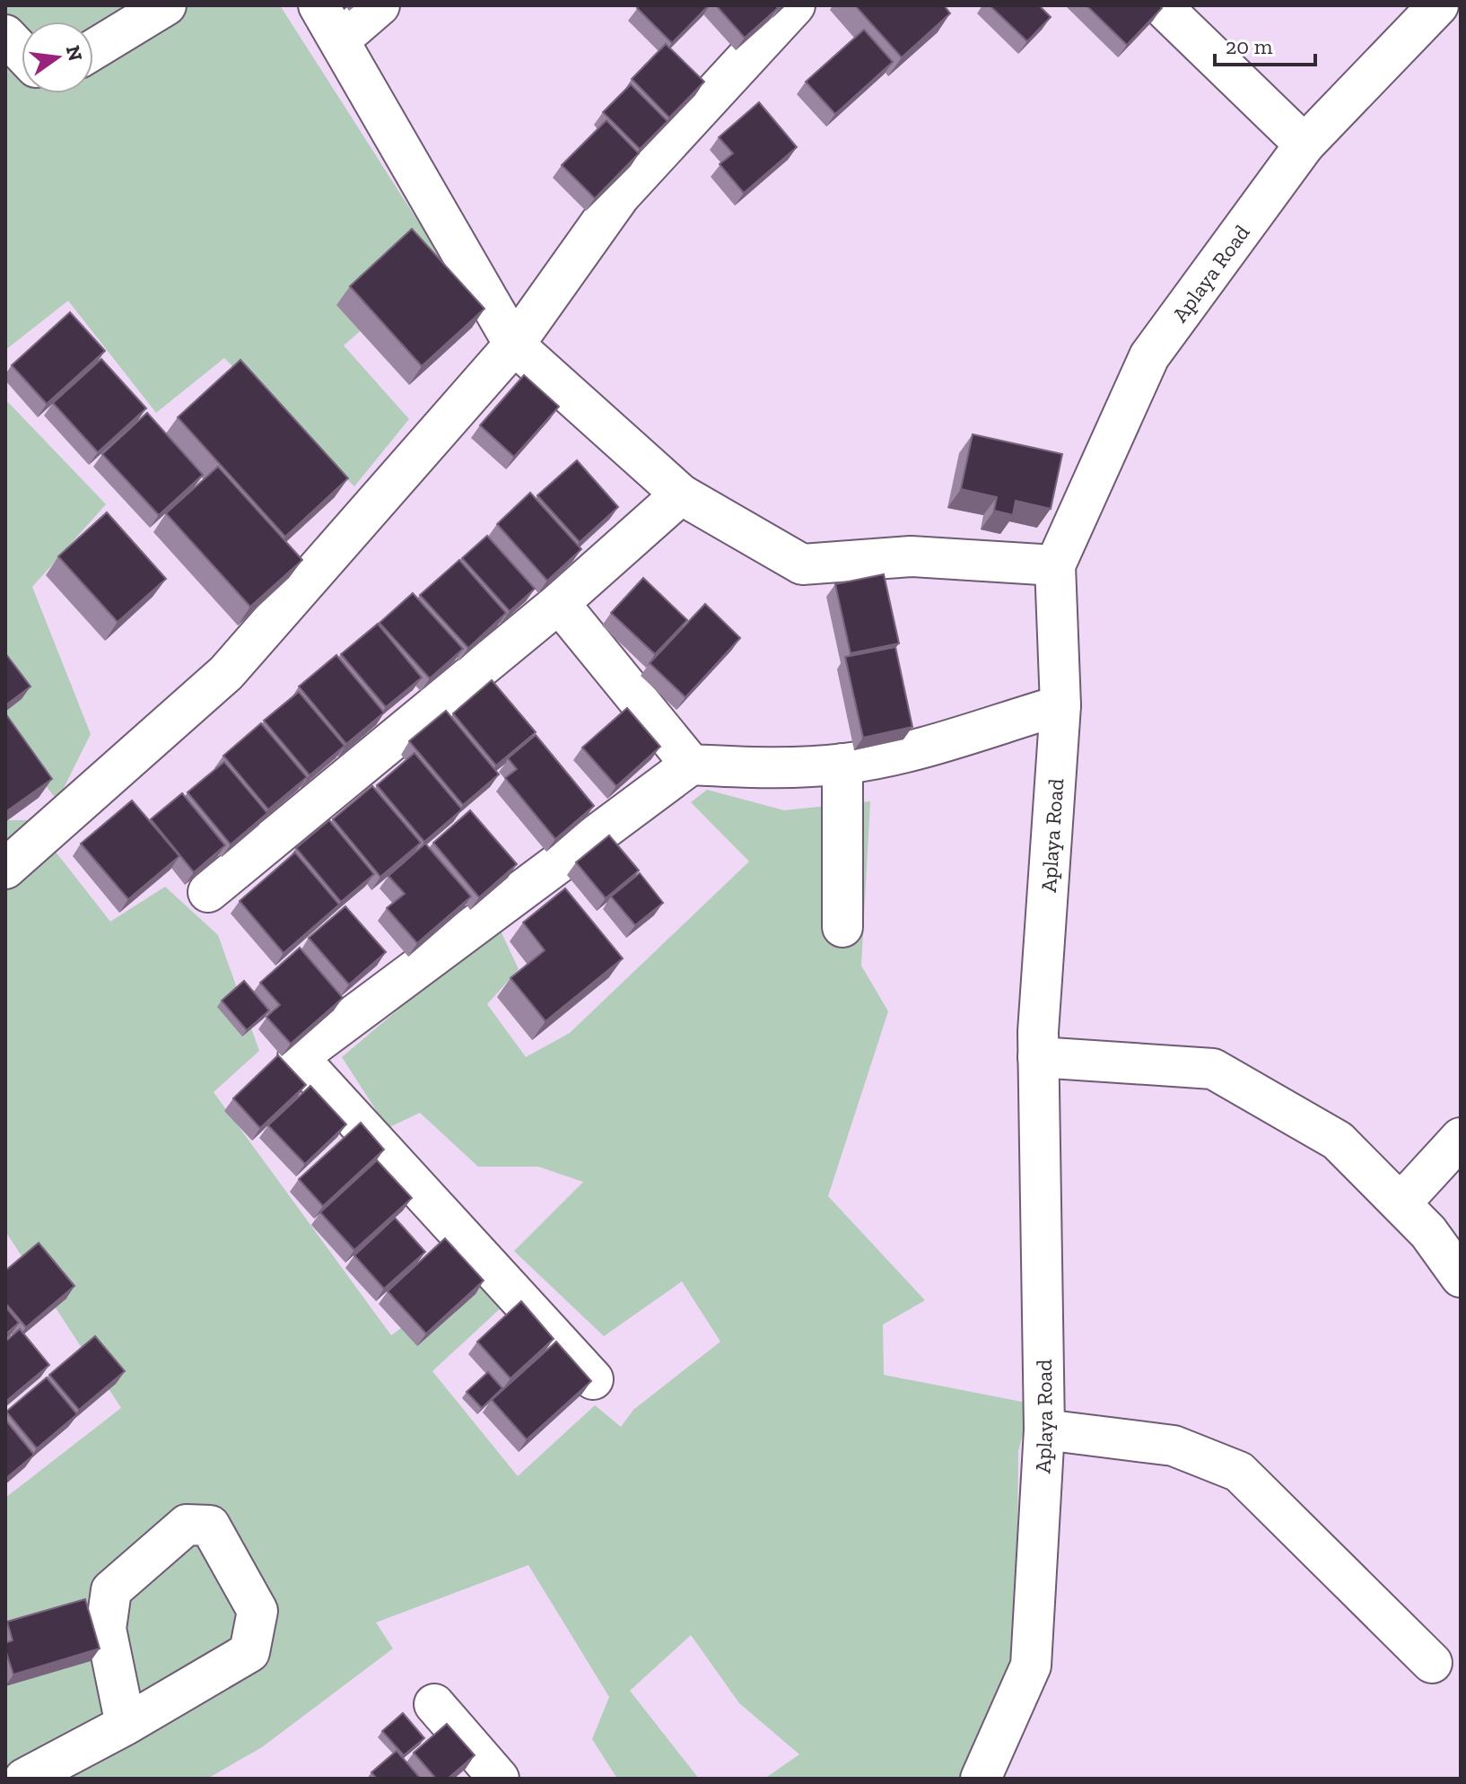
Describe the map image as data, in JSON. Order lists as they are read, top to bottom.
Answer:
{
  "streets": {
    "street": ["Aplaya Road"]
  },
  "scale_bar": "20 m",
  "north": "right"
}
